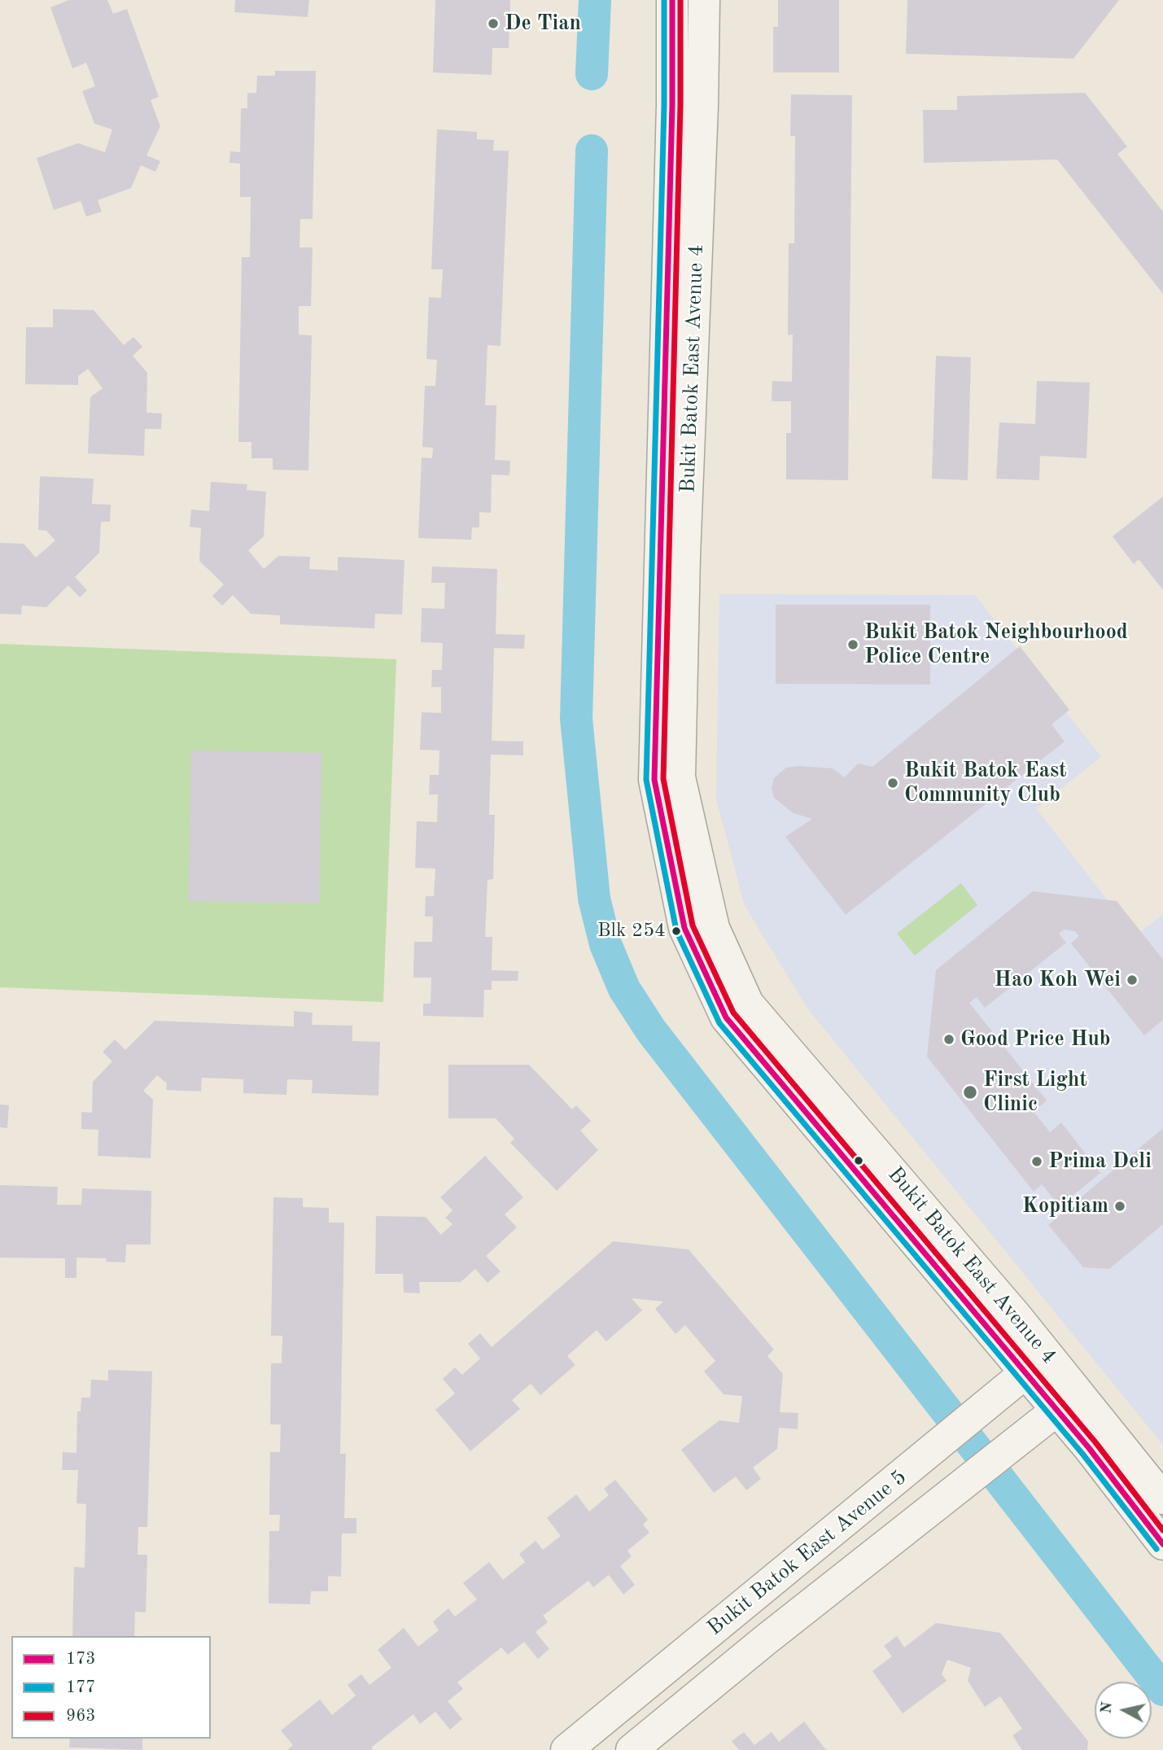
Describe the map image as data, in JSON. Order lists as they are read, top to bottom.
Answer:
{
  "streets": {
    "street": ["Bukit Batok East Avenue 4", "Bukit Batok East Avenue 5"]
  },
  "crossings": [
    ["Bukit Batok East Avenue 4", "Bukit Batok East Avenue 5"]
  ],
  "places": [
    "De Tian",
    "Bukit Batok Neighbourhood Police Centre",
    "Bukit Batok East Community Club",
    "Blk 254",
    "Hao Koh Wei",
    "Good Price Hub",
    "First Light Clinic",
    "Prima Deli",
    "Kopitiam"
  ],
  "lines": ["transit line 173", "transit line 177", "transit line 963"],
  "legend": ["173", "177", "963"],
  "north": "left"
}
